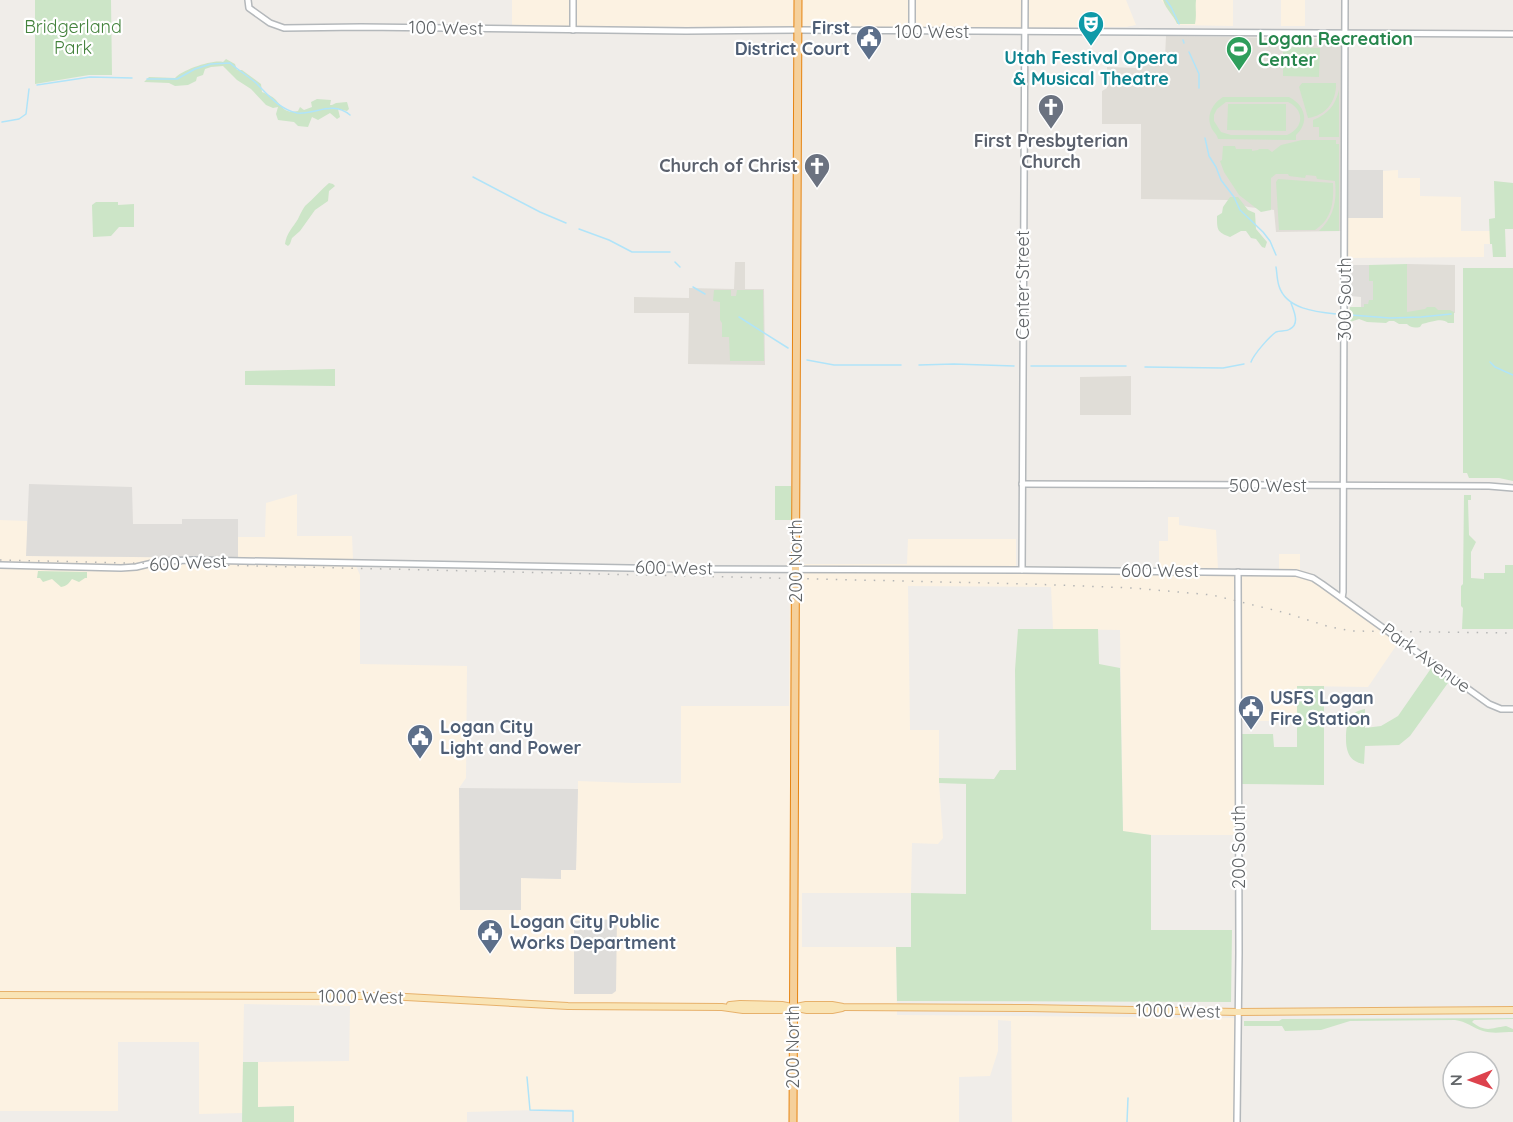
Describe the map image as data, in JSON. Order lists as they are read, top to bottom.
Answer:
{
  "streets": {
    "highway": ["200 North"],
    "main road": ["1000 West"],
    "street": [
      "100 West",
      "Center Street",
      "300 South",
      "500 West",
      "600 West",
      "Park Avenue",
      "200 South"
    ]
  },
  "crossings": [
    ["100 West", "Center Street"],
    ["100 West", "300 South"],
    ["100 West", "200 North"],
    ["Center Street", "500 West"],
    ["Center Street", "600 West"],
    ["300 South", "500 West"],
    ["300 South", "600 West"],
    ["300 South", "Park Avenue"],
    ["200 North", "600 West"],
    ["200 North", "1000 West"],
    ["600 West", "Park Avenue"],
    ["600 West", "200 South"],
    ["200 South", "1000 West"]
  ],
  "parks": ["Bridgerland Park"],
  "places": {
    "theatre": ["Utah Festival Opera & Musical Theatre"],
    "public building": [
      "First District Court",
      "USFS Logan Fire Station",
      "Logan City Light and Power",
      "Logan City Public Works Department"
    ],
    "sports": ["Logan Recreation Center"],
    "church": ["First Presbyterian Church", "Church of Christ"]
  },
  "north": "left"
}
